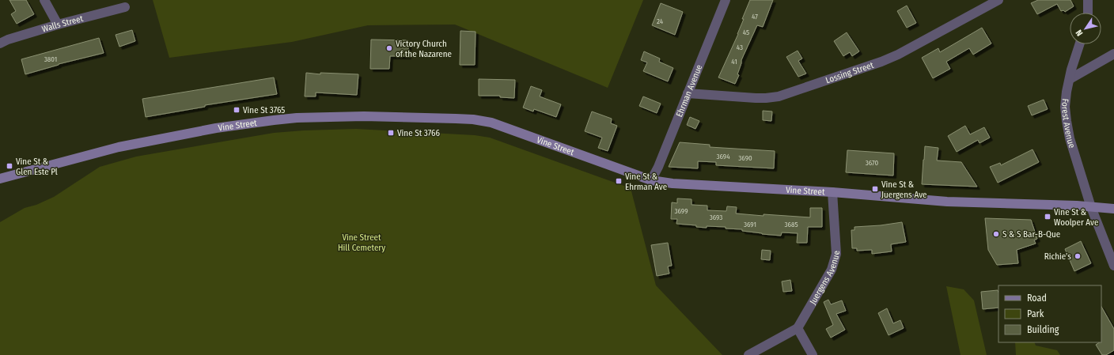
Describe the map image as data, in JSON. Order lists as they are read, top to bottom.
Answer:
{
  "streets": {
    "main road": ["Vine Street"],
    "street": [
      "Walls Street",
      "Lossing Street",
      "Ehrman Avenue",
      "Forest Avenue",
      "Juergens Avenue"
    ]
  },
  "crossings": [
    ["Lossing Street", "Ehrman Avenue"],
    ["Ehrman Avenue", "Vine Street"],
    ["Forest Avenue", "Vine Street"],
    ["Vine Street", "Juergens Avenue"]
  ],
  "parks": ["Vine Street Hill Cemetery"],
  "places": {
    "other": ["Victory Church of the Nazarene", "S & S Bar-B-Que", "Richie’s"],
    "transit": [
      "Vine St 3765",
      "Vine St 3766",
      "Vine St & Glen Este Pl",
      "Vine St & Ehrman Ave",
      "Vine St & Juergens Ave",
      "Vine St & Woolper Ave"
    ]
  },
  "house_numbers": [
    "47",
    "24",
    "45",
    "43",
    "3801",
    "41",
    "3694",
    "3690",
    "3670",
    "3699",
    "3693",
    "3691",
    "3685"
  ],
  "legend": ["Road", "Park", "Building"],
  "north": "bottom left"
}
